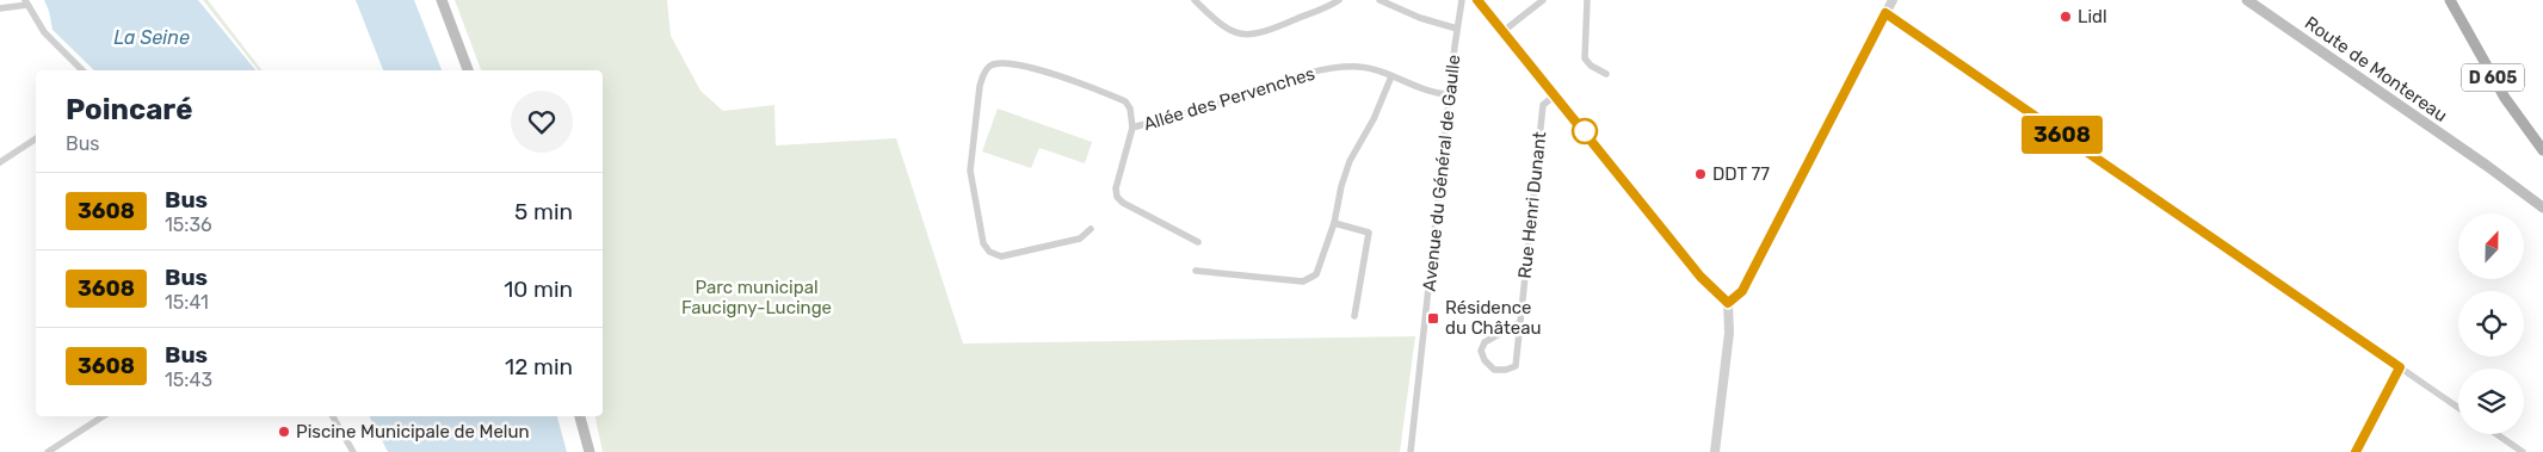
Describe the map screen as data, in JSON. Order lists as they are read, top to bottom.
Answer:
{
  "streets": {
    "main road": ["Route de Montereau", "D 605"],
    "street": ["Allée des Pervenches", "Avenue du Général de Gaulle", "Rue Henri Dunant"]
  },
  "crossings": [
    ["Allée des Pervenches", "Avenue du Général de Gaulle"]
  ],
  "water": ["La Seine"],
  "parks": ["Parc municipal Faucigny-Lucinge"],
  "places": {
    "other": ["Lidl", "DDT 77", "Piscine Municipale de Melun"],
    "transit": ["Résidence du Château"]
  },
  "lines": ["bus line 3608"],
  "north": "top",
  "page": {
    "on_map": "3608",
    "heading": ["Poincaré", "Bus"],
    "list": [
      {
        "mark": "3608",
        "name": "Bus",
        "note": "15:36",
        "value": "5 min"
      },
      {
        "mark": "3608",
        "name": "Bus",
        "note": "15:41",
        "value": "10 min"
      },
      {
        "mark": "3608",
        "name": "Bus",
        "note": "15:43",
        "value": "12 min"
      }
    ]
  }
}
